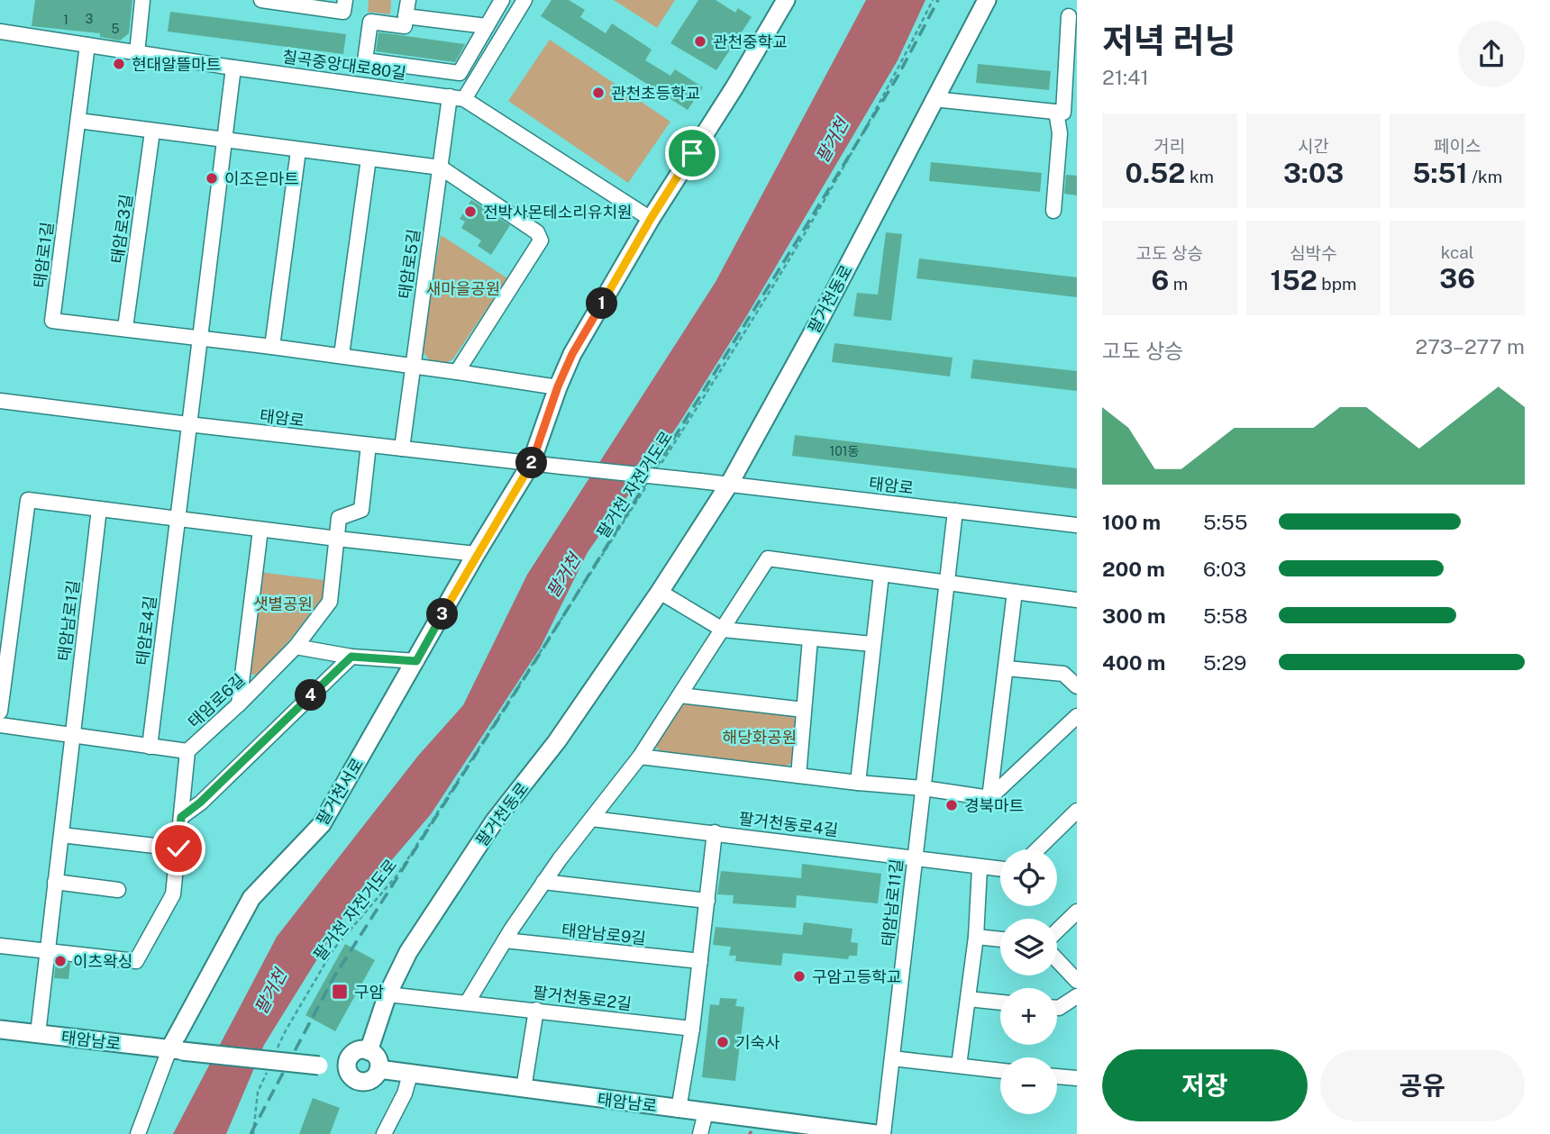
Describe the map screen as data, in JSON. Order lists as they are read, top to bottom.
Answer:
{
  "streets": {
    "main road": ["팔거천동로", "팔거천서로", "태암남로"],
    "street": [
      "칠곡중앙대로80길",
      "태암로3길",
      "태암로1길",
      "태암로5길",
      "태암로",
      "태암남로1길",
      "태암로4길",
      "태암로6길",
      "팔거천동로4길",
      "태암남로11길",
      "태암남로9길",
      "팔거천동로2길"
    ],
    "path": ["팔거천 자전거도로"]
  },
  "crossings": [
    ["칠곡중앙대로80길", "태암로1길"],
    ["칠곡중앙대로80길", "태암로5길"],
    ["칠곡중앙대로80길", "팔거천서로"],
    ["태암로3길", "태암로1길"],
    ["태암로5길", "태암로"],
    ["팔거천동로", "태암로"],
    ["팔거천동로", "팔거천동로2길"],
    ["팔거천동로", "태암남로"],
    ["태암로", "태암로4길"],
    ["태암로", "태암로6길"],
    ["태암로", "팔거천서로"],
    ["태암로", "태암남로11길"],
    ["태암남로1길", "태암로6길"],
    ["태암남로1길", "태암남로"],
    ["팔거천서로", "태암남로"],
    ["팔거천동로4길", "태암남로11길"]
  ],
  "water": ["팔거천"],
  "parks": ["새마을공원", "샛별공원", "해당화공원"],
  "places": {
    "other": [
      "관천중학교",
      "현대알뜰마트",
      "관천초등학교",
      "이조은마트",
      "전박사몬테소리유치원",
      "경북마트",
      "이츠왁싱",
      "구암고등학교",
      "기숙사"
    ],
    "transit": ["구암"]
  },
  "house_numbers": [
    "3",
    "1",
    "5",
    "101동"
  ],
  "page": {
    "heading": ["저녁 러닝", "21:41"],
    "stats": [
      ["거리", "0.52 km"],
      ["시간", "3:03"],
      ["페이스", "5:51 /km"],
      ["고도 상승", "6 m"],
      ["심박수", "152 bpm"],
      ["kcal", "36"]
    ],
    "pins": [
      "1",
      "2",
      "3",
      "4"
    ],
    "chart": ["고도 상승", "273–277 m"],
    "list": [
      {
        "name": "100 m",
        "note": "5:55"
      },
      {
        "name": "200 m",
        "note": "6:03"
      },
      {
        "name": "300 m",
        "note": "5:58"
      },
      {
        "name": "400 m",
        "note": "5:29"
      }
    ],
    "map_buttons": ["+", "−"],
    "buttons": ["저장", "공유"]
  }
}
